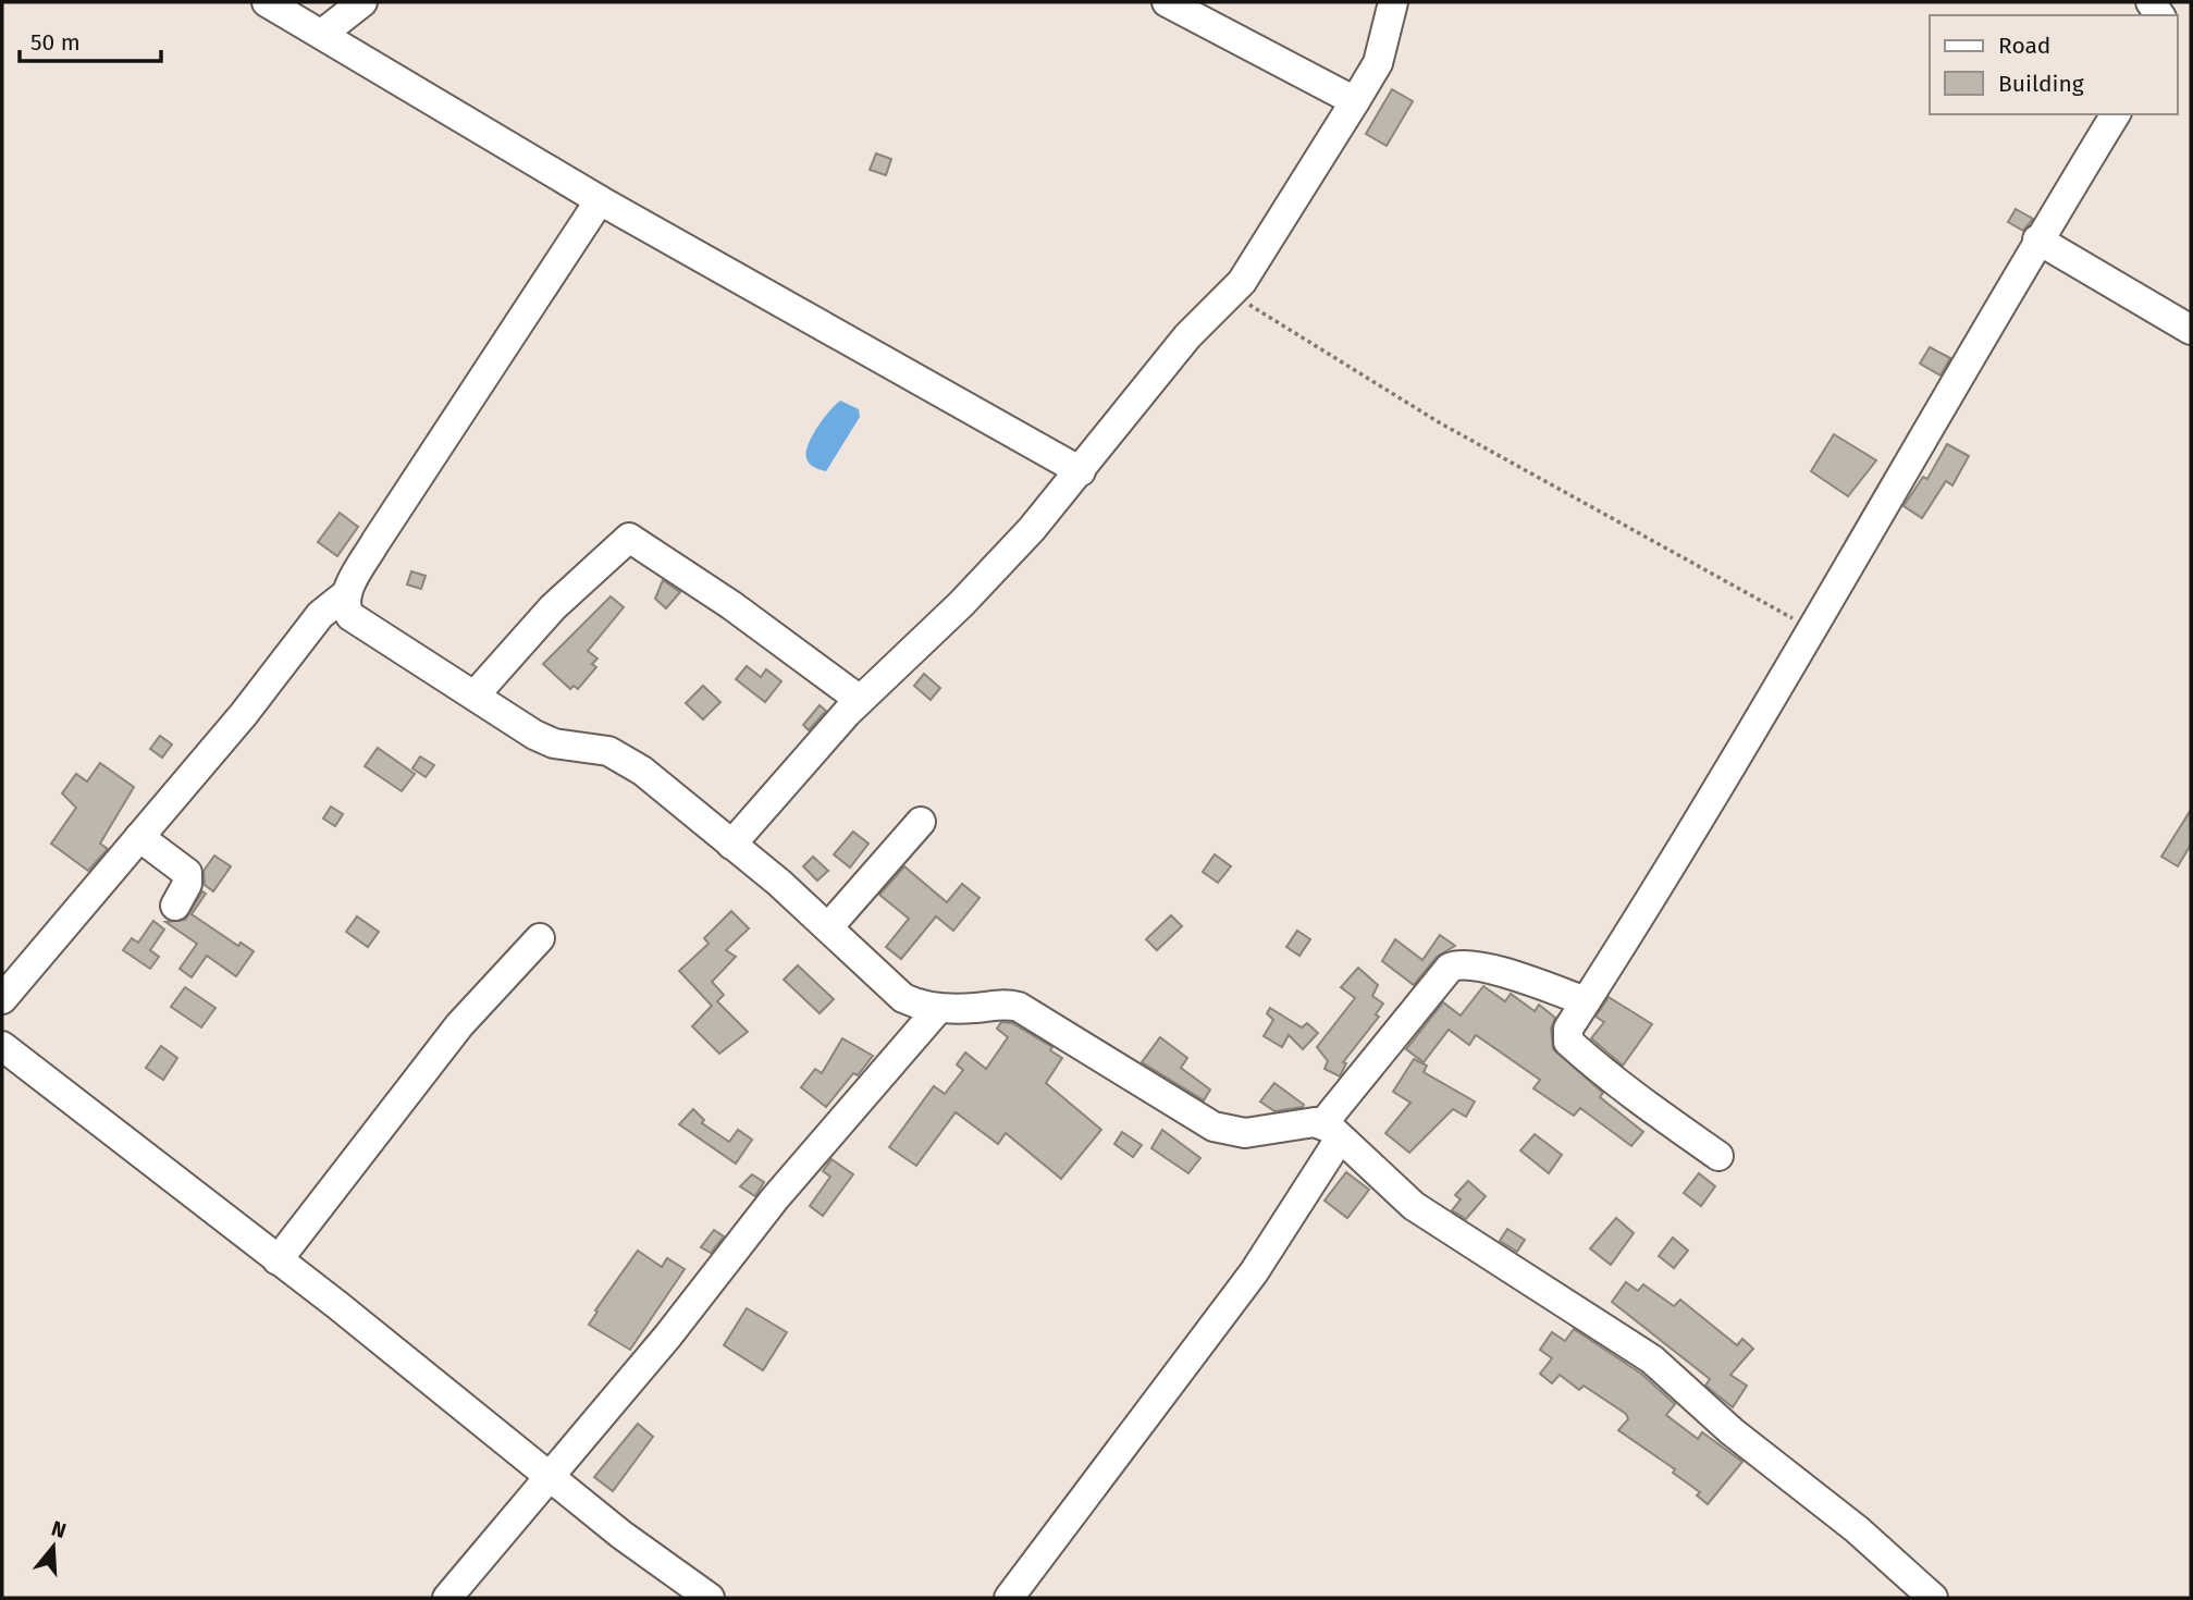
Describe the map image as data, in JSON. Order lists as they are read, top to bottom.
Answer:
{
  "legend": ["Road", "Building"],
  "scale_bar": "50 m",
  "north": "top"
}
